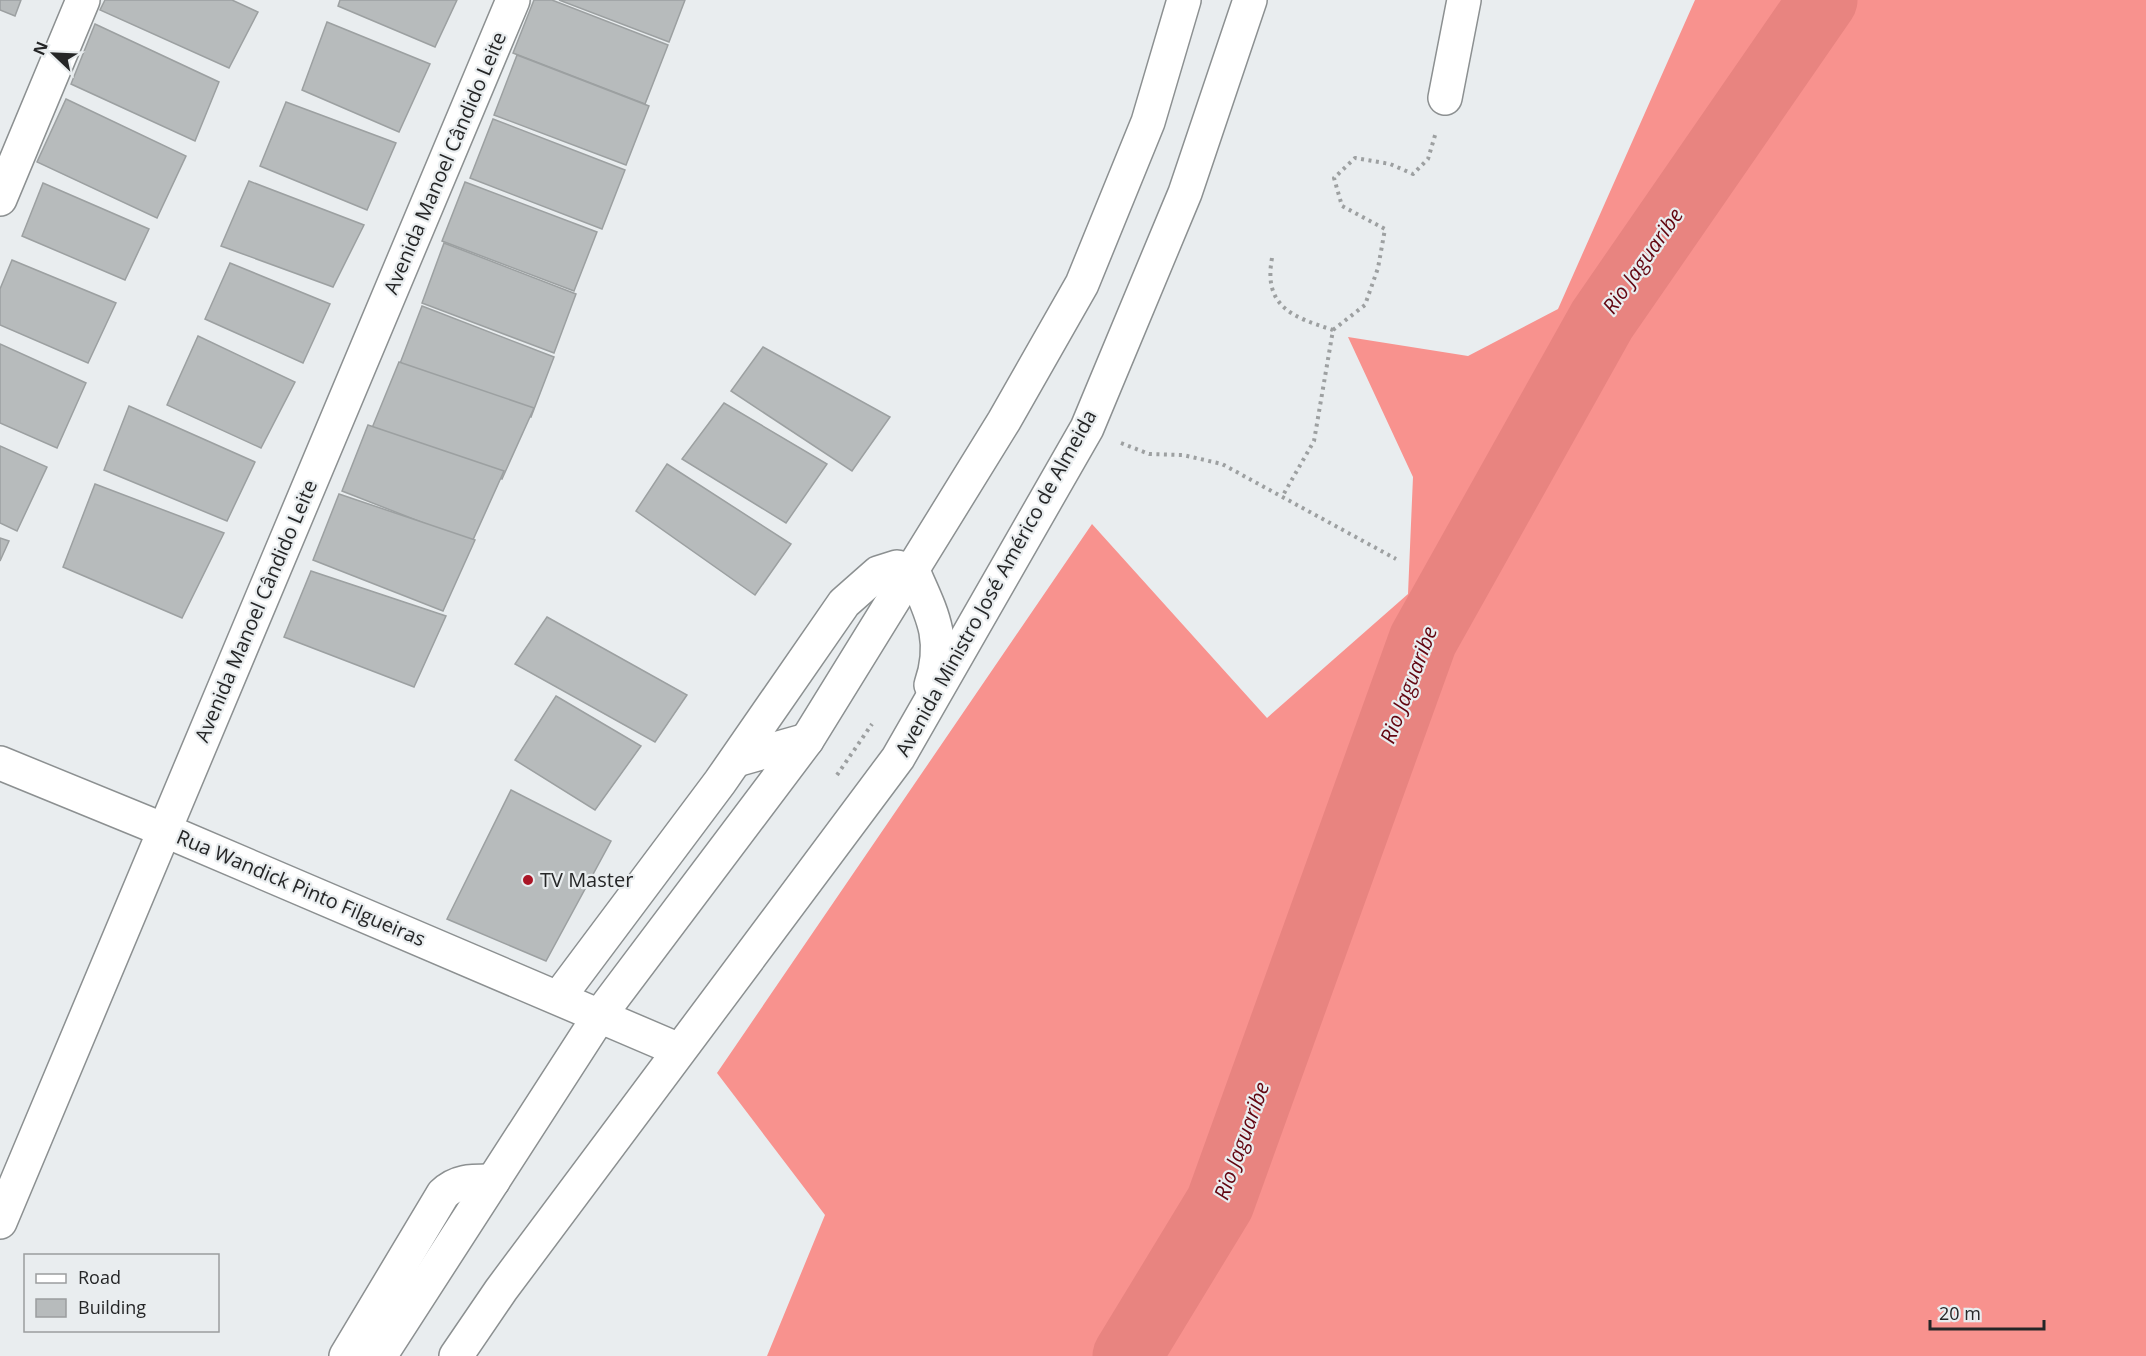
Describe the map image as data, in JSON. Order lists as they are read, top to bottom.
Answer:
{
  "streets": {
    "main road": ["Avenida Manoel Cândido Leite", "Avenida Ministro José Américo de Almeida", "Rua Wandick Pinto Filgueiras"]
  },
  "crossings": [
    ["Avenida Manoel Cândido Leite", "Rua Wandick Pinto Filgueiras"]
  ],
  "water": ["Rio Jaguaribe"],
  "places": ["TV Master"],
  "legend": ["Road", "Building"],
  "scale_bar": "20 m",
  "north": "top left"
}
